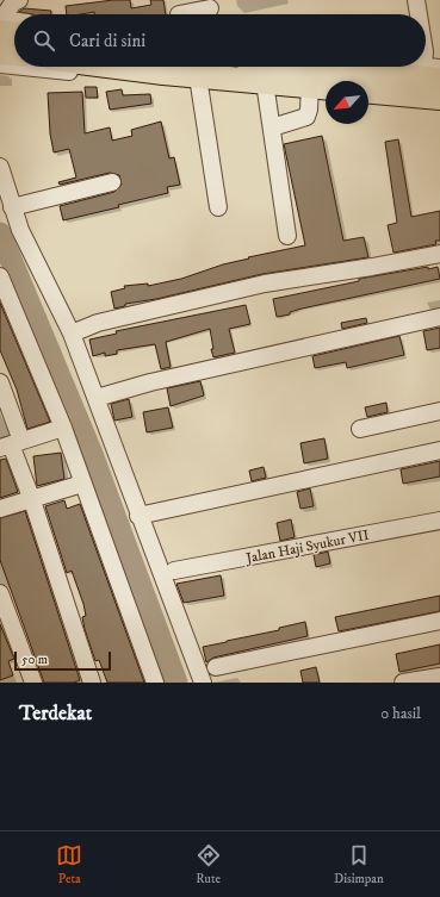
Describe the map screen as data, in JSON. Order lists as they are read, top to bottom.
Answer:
{
  "streets": {
    "street": ["Jalan Haji Syukur VII"]
  },
  "scale_bar": "50 m",
  "north": "bottom left",
  "page": {
    "search": "Cari di sini",
    "scale": "50 m",
    "heading": ["Terdekat", "0 hasil"],
    "nav": ["Peta", "Rute", "Disimpan"]
  }
}
